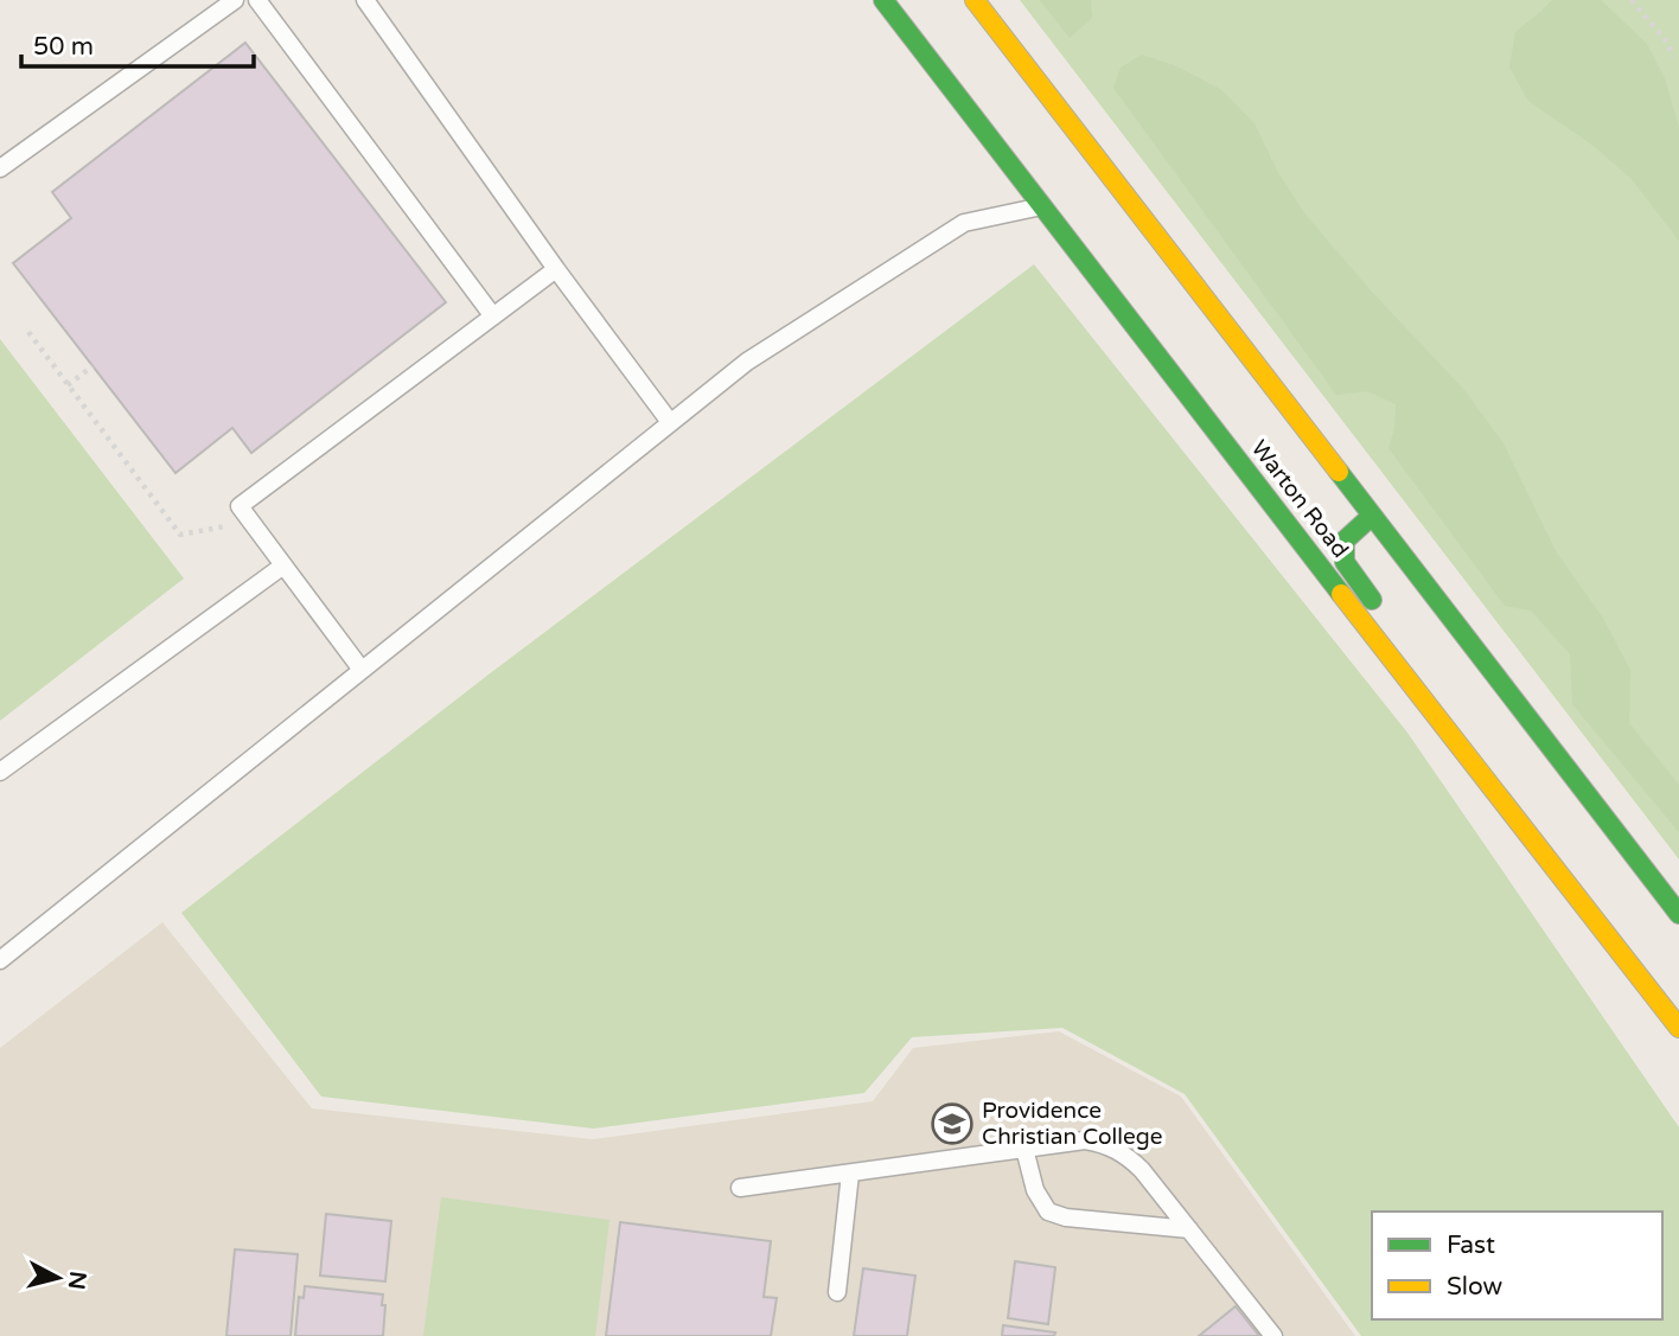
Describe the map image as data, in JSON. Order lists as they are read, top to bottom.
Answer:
{
  "streets": {
    "main road": ["Warton Road"]
  },
  "places": {
    "school or university": ["Providence Christian College"]
  },
  "legend": ["Fast", "Slow"],
  "scale_bar": "50 m",
  "north": "right"
}
